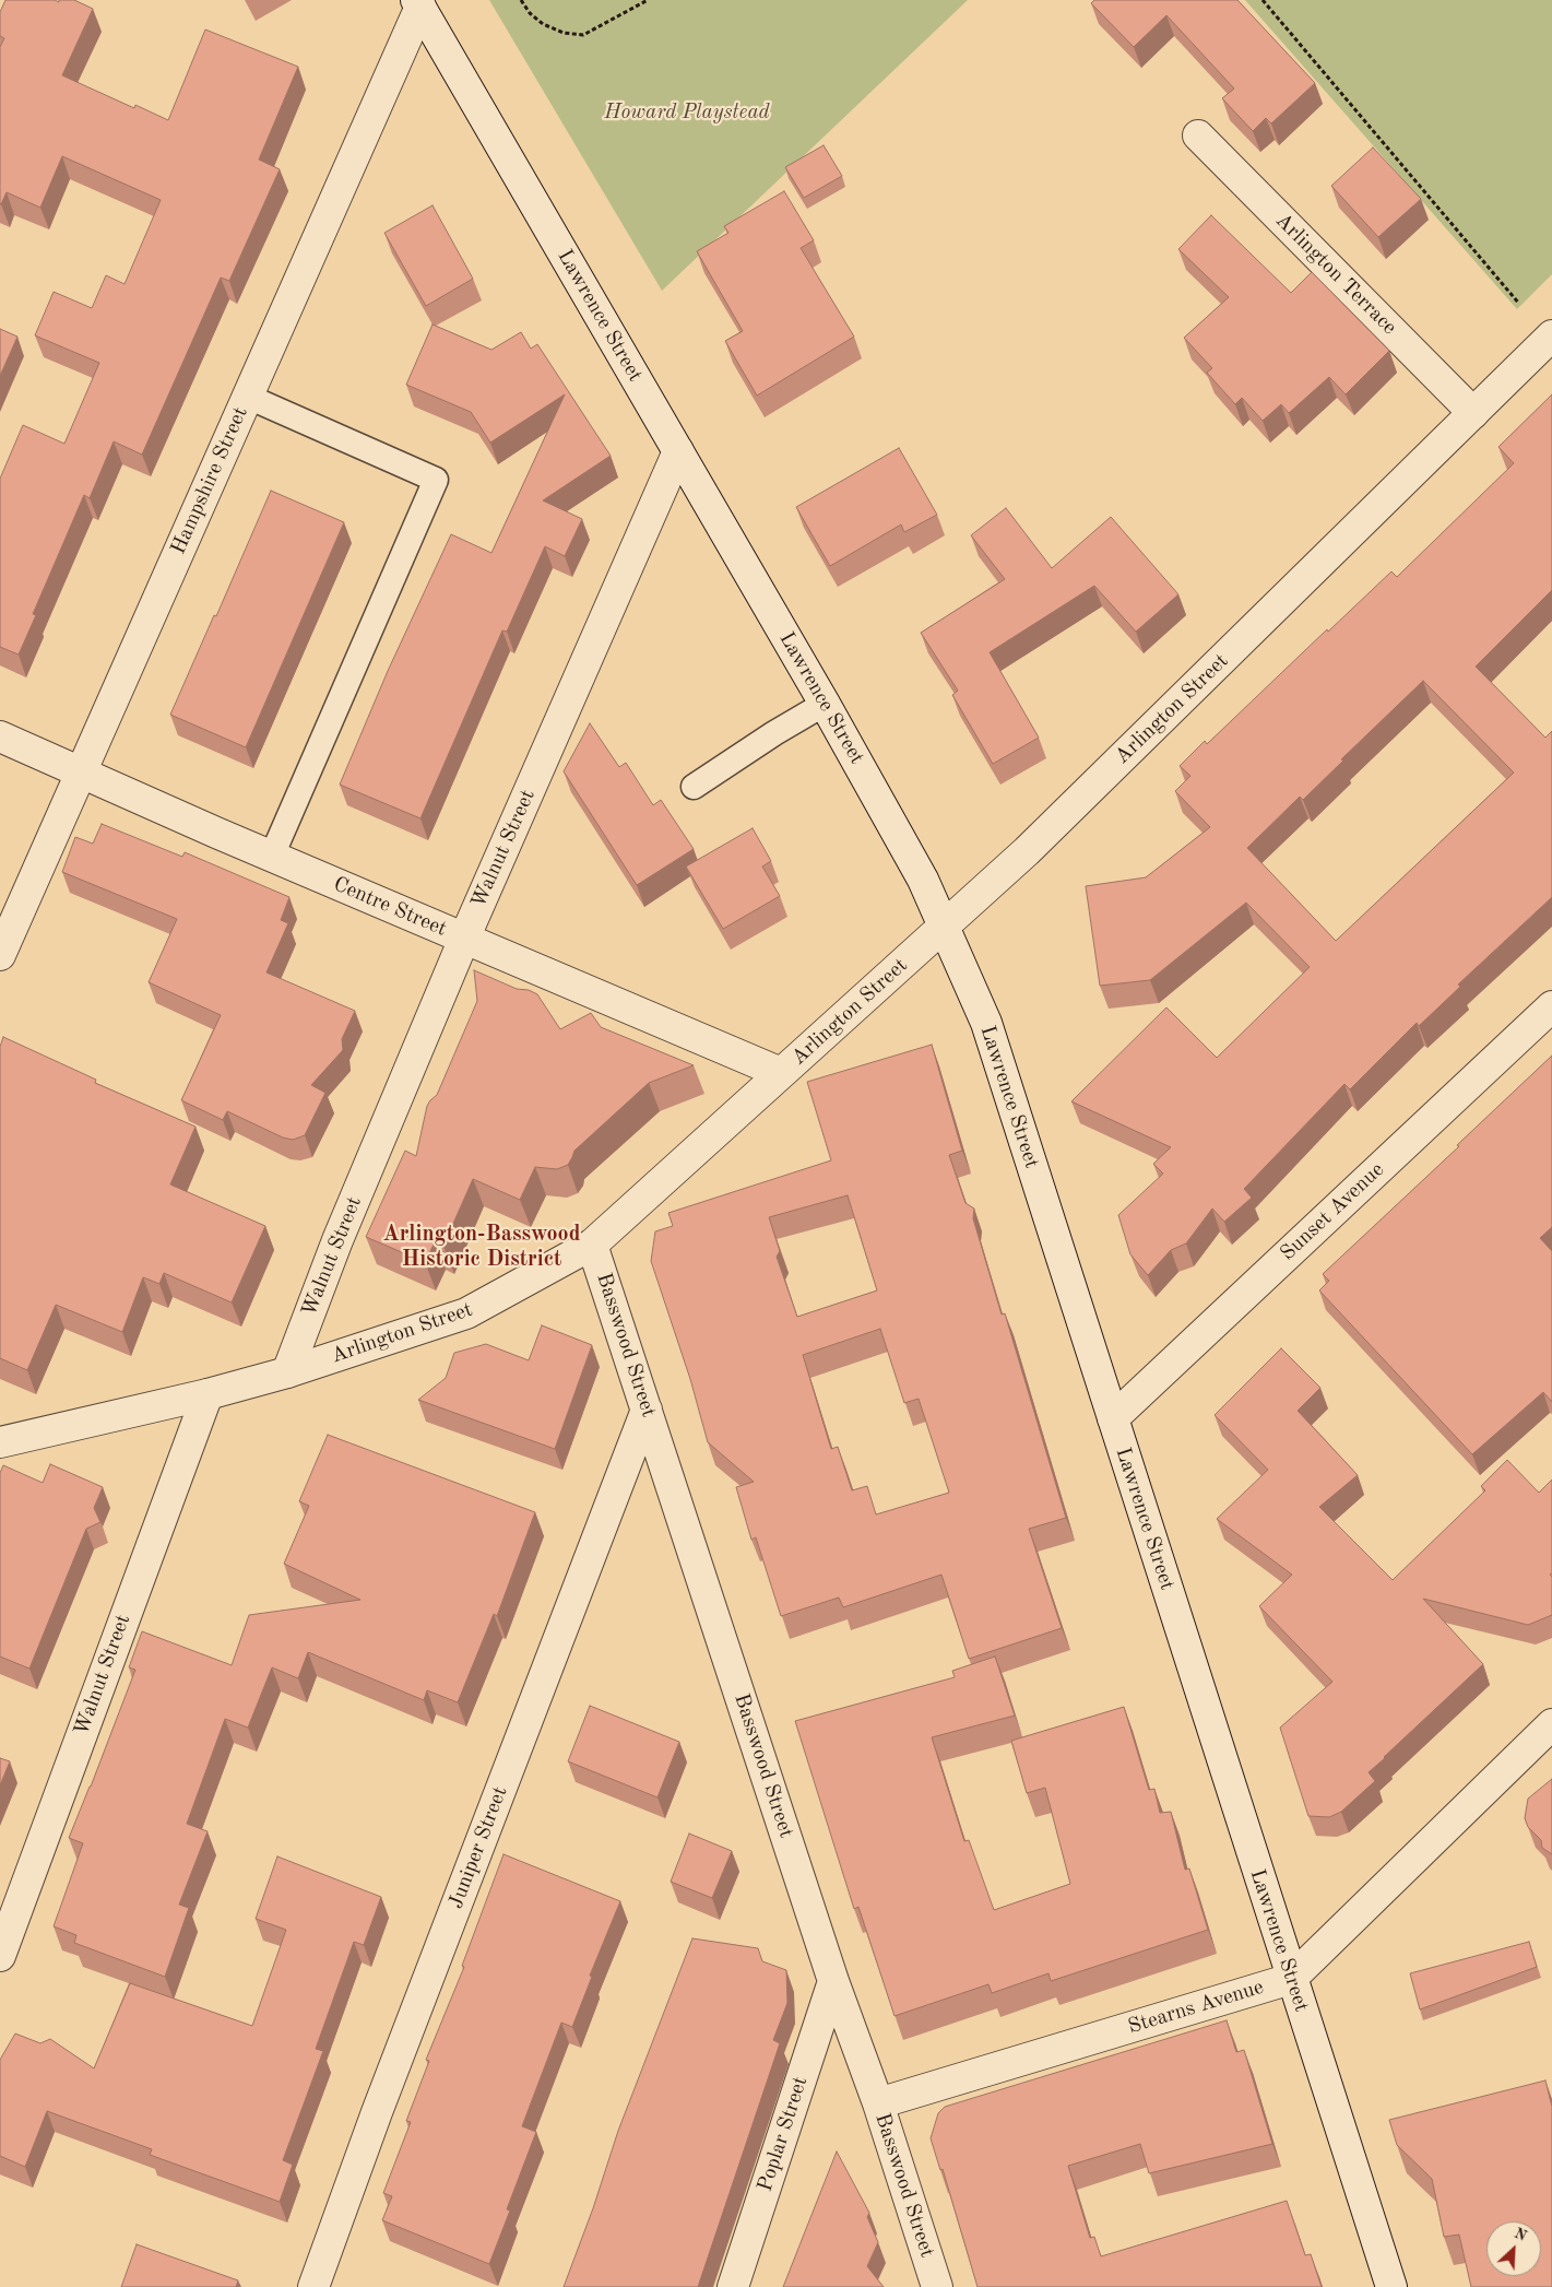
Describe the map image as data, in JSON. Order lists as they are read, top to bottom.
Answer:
{
  "streets": {
    "street": [
      "Arlington Terrace",
      "Lawrence Street",
      "Hampshire Street",
      "Arlington Street",
      "Walnut Street",
      "Centre Street",
      "Sunset Avenue",
      "Basswood Street",
      "Juniper Street",
      "Stearns Avenue",
      "Poplar Street"
    ]
  },
  "crossings": [
    ["Arlington Terrace", "Arlington Street"],
    ["Lawrence Street", "Hampshire Street"],
    ["Lawrence Street", "Arlington Street"],
    ["Lawrence Street", "Walnut Street"],
    ["Lawrence Street", "Sunset Avenue"],
    ["Lawrence Street", "Stearns Avenue"],
    ["Hampshire Street", "Centre Street"],
    ["Arlington Street", "Walnut Street"],
    ["Arlington Street", "Centre Street"],
    ["Arlington Street", "Basswood Street"],
    ["Walnut Street", "Centre Street"],
    ["Basswood Street", "Juniper Street"],
    ["Basswood Street", "Stearns Avenue"],
    ["Basswood Street", "Poplar Street"]
  ],
  "districts": ["Arlington-Basswood Historic District"],
  "parks": ["Howard Playstead"],
  "north": "top right"
}
